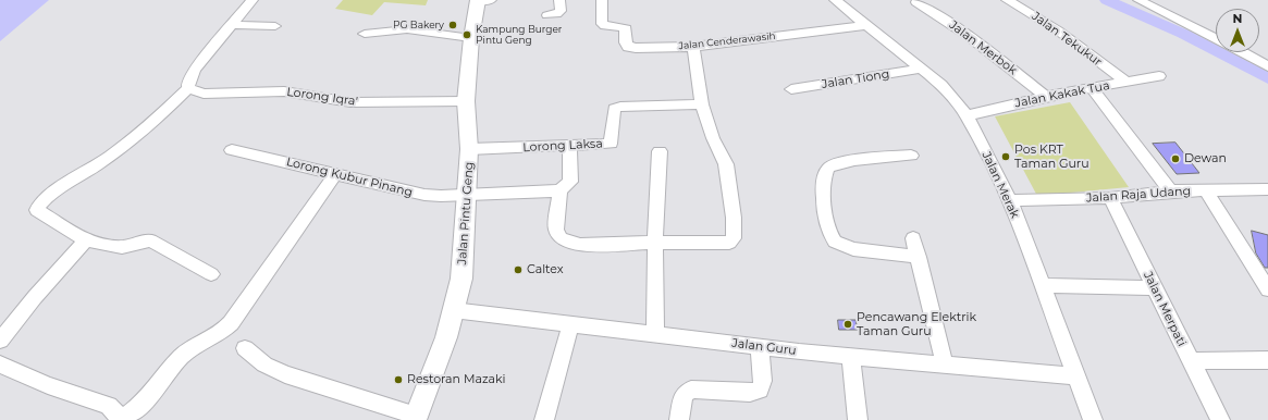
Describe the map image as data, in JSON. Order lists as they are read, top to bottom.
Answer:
{
  "streets": {
    "main road": ["Jalan Pintu Geng"],
    "street": [
      "Jalan Tekukur",
      "Jalan Cenderawasih",
      "Jalan Merbok",
      "Jalan Tiong",
      "Jalan Kakak Tua",
      "Lorong Iqra'",
      "Lorong Laksa",
      "Lorong Kubur Pinang",
      "Jalan Merak",
      "Jalan Raja Udang",
      "Jalan Merpati",
      "Jalan Guru"
    ]
  },
  "crossings": [
    ["Jalan Tekukur", "Jalan Kakak Tua"],
    ["Jalan Cenderawasih", "Jalan Merak"],
    ["Jalan Merbok", "Jalan Kakak Tua"],
    ["Jalan Tiong", "Jalan Merak"],
    ["Jalan Kakak Tua", "Jalan Merak"],
    ["Lorong Iqra'", "Jalan Pintu Geng"],
    ["Lorong Laksa", "Jalan Pintu Geng"],
    ["Lorong Kubur Pinang", "Jalan Pintu Geng"],
    ["Jalan Merak", "Jalan Raja Udang"],
    ["Jalan Merak", "Jalan Guru"],
    ["Jalan Raja Udang", "Jalan Merpati"],
    ["Jalan Pintu Geng", "Jalan Guru"]
  ],
  "places": [
    "PG Bakery",
    "Kampung Burger Pintu Geng",
    "Pos KRT Taman Guru",
    "Dewan",
    "Caltex",
    "Pencawang Elektrik Taman Guru",
    "Restoran Mazaki"
  ],
  "north": "top"
}
